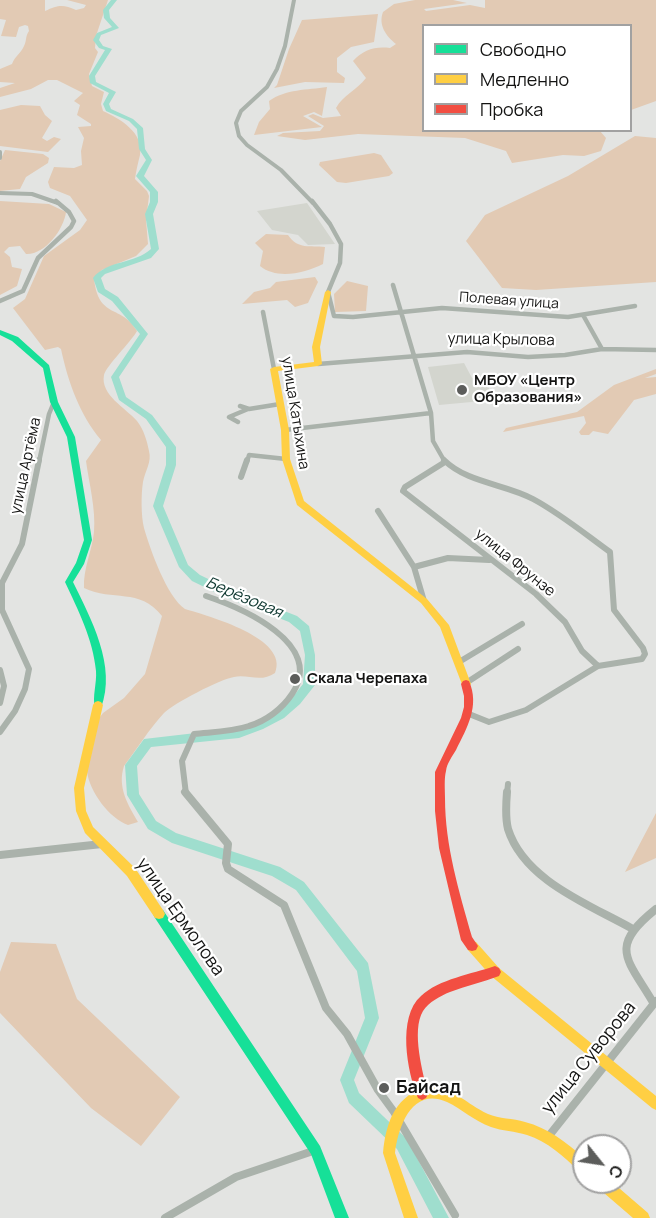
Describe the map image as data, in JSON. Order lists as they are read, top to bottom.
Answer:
{
  "streets": {
    "street": [
      "Полевая улица",
      "улица Крылова",
      "улица Катыхина",
      "улица Артёма",
      "улица Фрунзе",
      "улица Ермолова",
      "улица Суворова"
    ]
  },
  "crossings": [
    ["Полевая улица", "улица Катыхина"],
    ["улица Крылова", "улица Катыхина"],
    ["улица Артёма", "улица Ермолова"]
  ],
  "water": ["Берёзовая"],
  "places": ["МБОУ «Центр Образования»", "Скала Черепаха", "Байсад"],
  "legend": ["Свободно", "Медленно", "Пробка"],
  "north": "bottom right"
}
